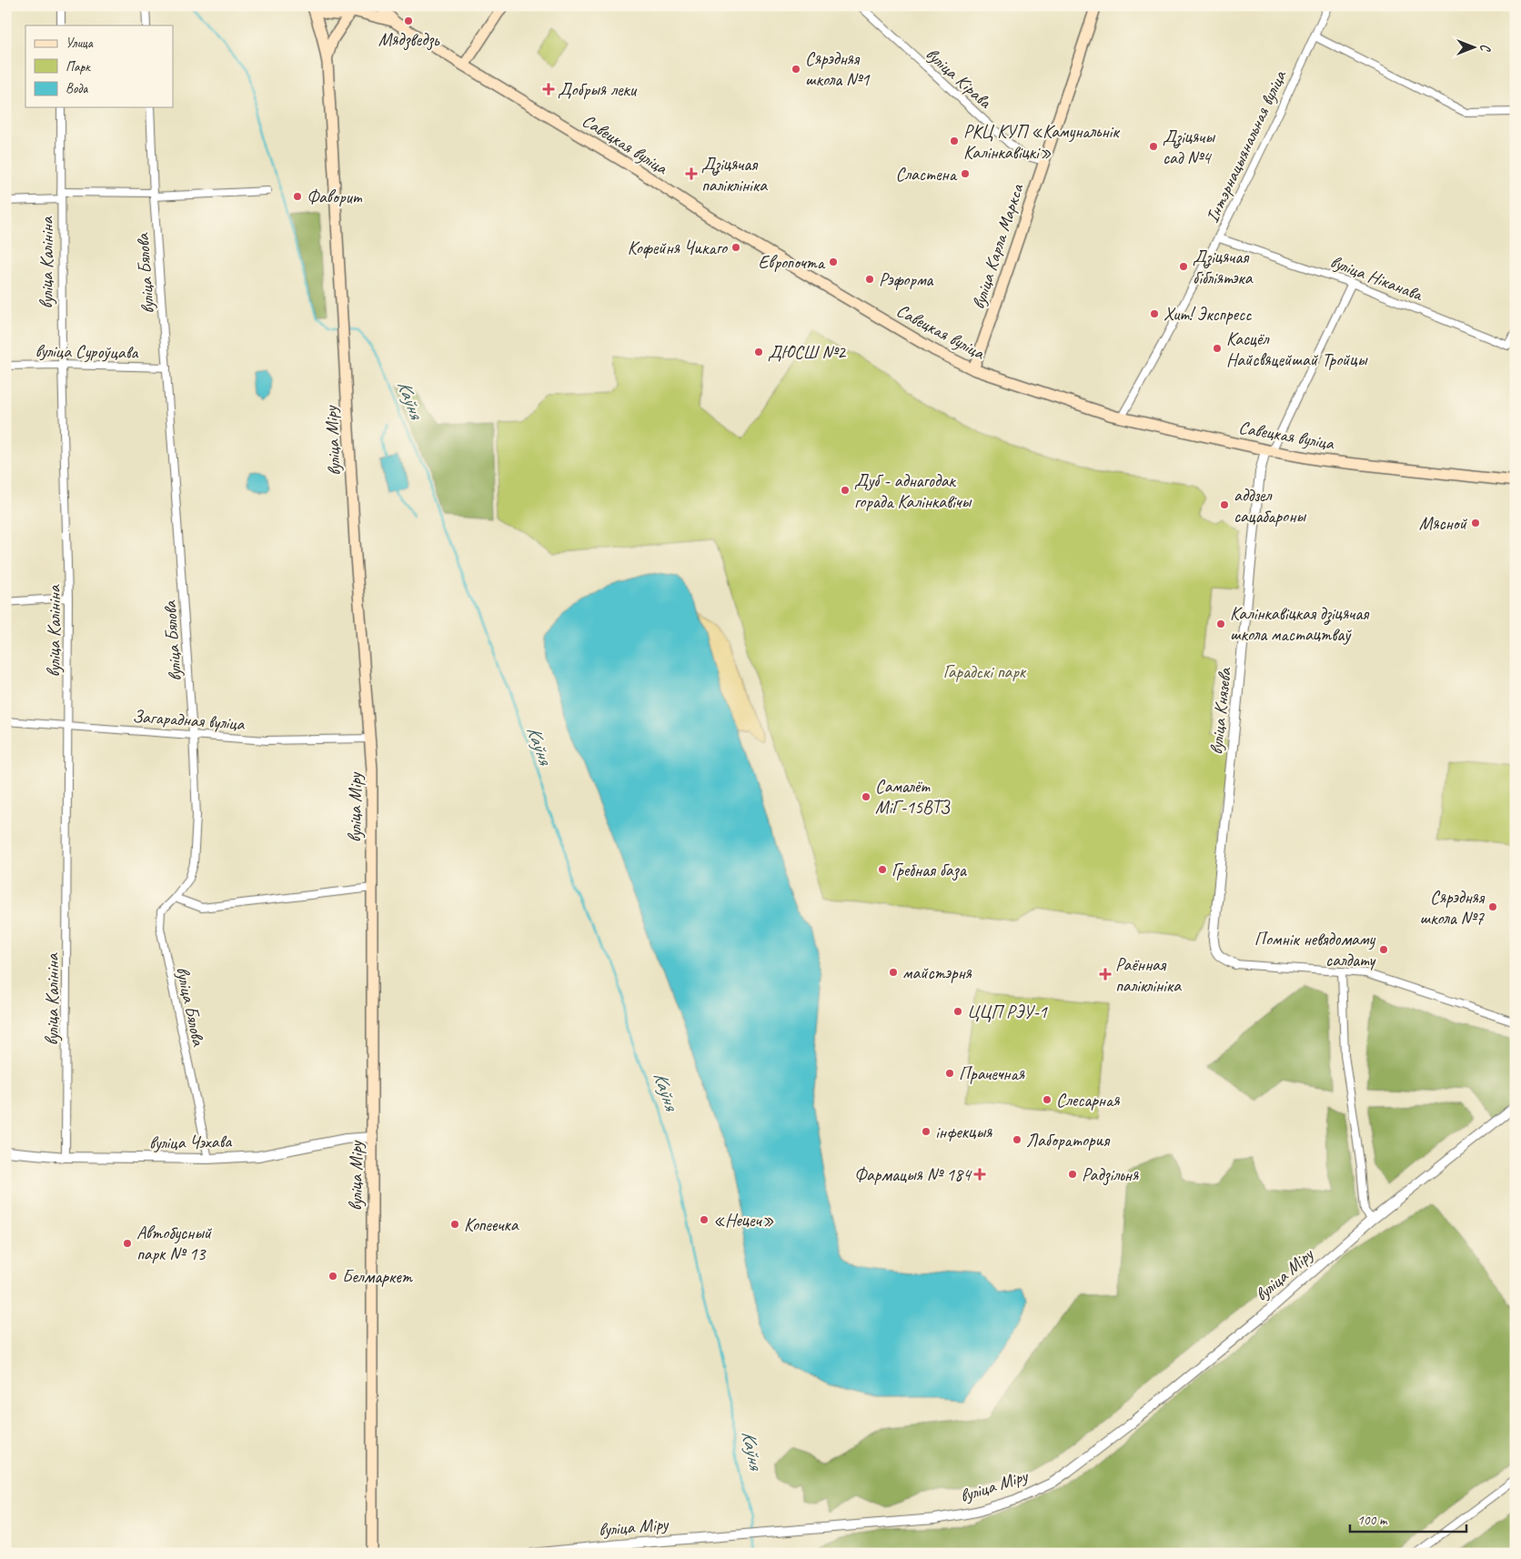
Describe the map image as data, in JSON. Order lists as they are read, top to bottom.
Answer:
{
  "streets": {
    "main road": ["Савецкая вуліца", "вуліца Карла Маркса", "вуліца Міру"],
    "street": [
      "вуліца Кірава",
      "Інтэрнацыянальная вуліца",
      "вуліца Калініна",
      "вуліца Бялова",
      "вуліца Ніканава",
      "вуліца Суроўцава",
      "вуліца Князева",
      "Загарадная вуліца",
      "вуліца Чэхава"
    ]
  },
  "crossings": [
    ["вуліца Кірава", "вуліца Карла Маркса"],
    ["Савецкая вуліца", "Інтэрнацыянальная вуліца"],
    ["Савецкая вуліца", "вуліца Карла Маркса"],
    ["Савецкая вуліца", "вуліца Міру"],
    ["Савецкая вуліца", "вуліца Князева"],
    ["Інтэрнацыянальная вуліца", "вуліца Ніканава"],
    ["вуліца Калініна", "вуліца Суроўцава"],
    ["вуліца Калініна", "Загарадная вуліца"],
    ["вуліца Калініна", "вуліца Чэхава"],
    ["вуліца Бялова", "вуліца Суроўцава"],
    ["вуліца Бялова", "Загарадная вуліца"],
    ["вуліца Бялова", "вуліца Чэхава"],
    ["вуліца Міру", "Загарадная вуліца"],
    ["вуліца Міру", "вуліца Чэхава"]
  ],
  "water": ["Каўня"],
  "parks": ["Гарадскі парк"],
  "places": {
    "other": [
      "Мядзведзь",
      "Сярэдняя школа №1",
      "РКЦ КУП «Камунальнік Калінкавіцкі»",
      "Дзіцячы сад №4",
      "Сластена",
      "Фаворит",
      "Кофейня Чикаго",
      "Европочта",
      "Дзіцячая бібліятэка",
      "Рэформа",
      "Хит! Экспресс",
      "Касцёл Найсвяцейшай Тройцы",
      "ДЮСШ №2",
      "Дуб - аднагодак горада Калінкавічы",
      "аддзел сацабароны",
      "Мясной",
      "Калінкавіцкая дзіцячая школа мастацтваў",
      "Самалёт МіГ-15ВТЗ",
      "Гребная база",
      "Сярэдняя школа №7",
      "Помнік невядомаму салдату",
      "майстэрня",
      "ЦЦП РЭУ-1",
      "Прачечная",
      "Слесарная",
      "інфекцыя",
      "Лаборатория",
      "Радзільня",
      "«Нецеч»",
      "Копеечка",
      "Автобусный парк № 13",
      "Белмаркет"
    ],
    "health": [
      "Добрыя леки",
      "Дзіцячая паліклініка",
      "Раённая паліклініка",
      "Фармацыя № 184"
    ]
  },
  "legend": ["Улица", "Парк", "Вода"],
  "scale_bar": "100 m",
  "north": "right"
}
